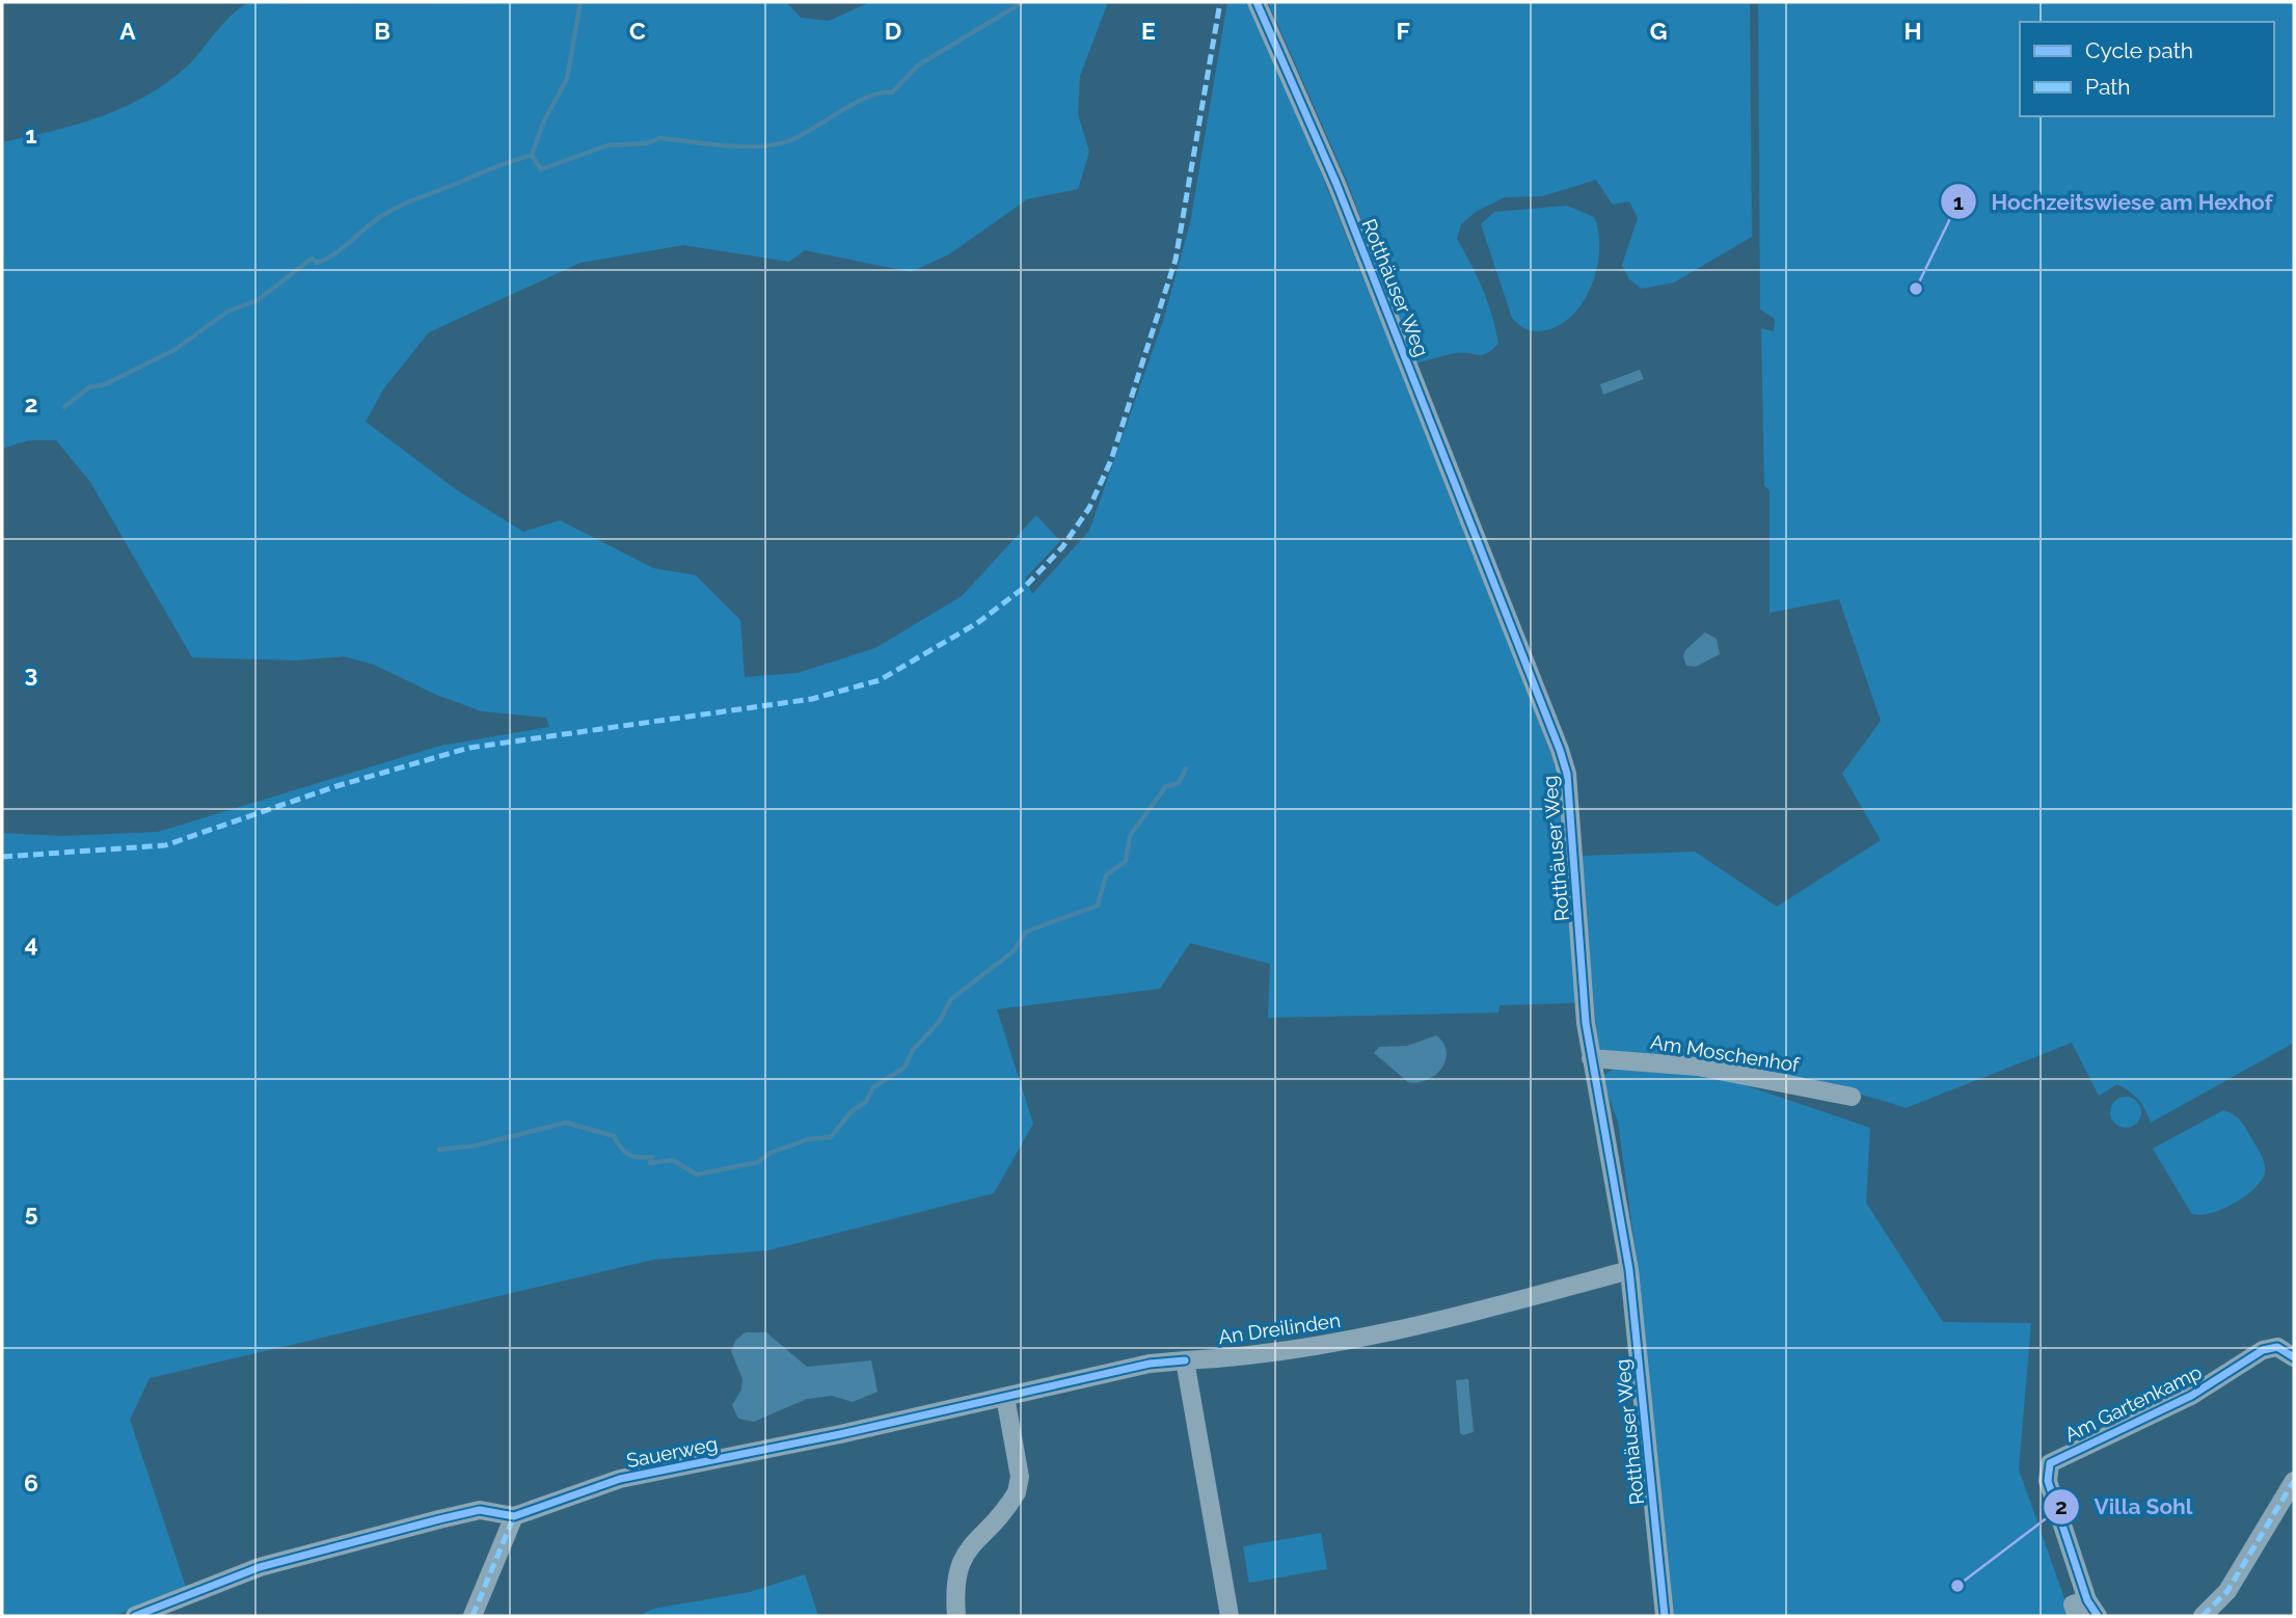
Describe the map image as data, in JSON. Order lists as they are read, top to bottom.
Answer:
{
  "streets": {
    "street": [
      "Rotthäuser Weg",
      "Am Moschenhof",
      "An Dreilinden",
      "Am Gartenkamp",
      "Sauerweg"
    ]
  },
  "crossings": [
    ["Rotthäuser Weg", "Am Moschenhof"],
    ["Rotthäuser Weg", "An Dreilinden"],
    ["An Dreilinden", "Sauerweg"]
  ],
  "places": ["Hochzeitswiese am Hexhof", "Villa Sohl"],
  "legend": ["Cycle path", "Path"],
  "grid": {
    "columns": [
      "A",
      "B",
      "C",
      "D",
      "E",
      "F",
      "G",
      "H"
    ],
    "rows": [
      "1",
      "2",
      "3",
      "4",
      "5",
      "6"
    ]
  }
}
